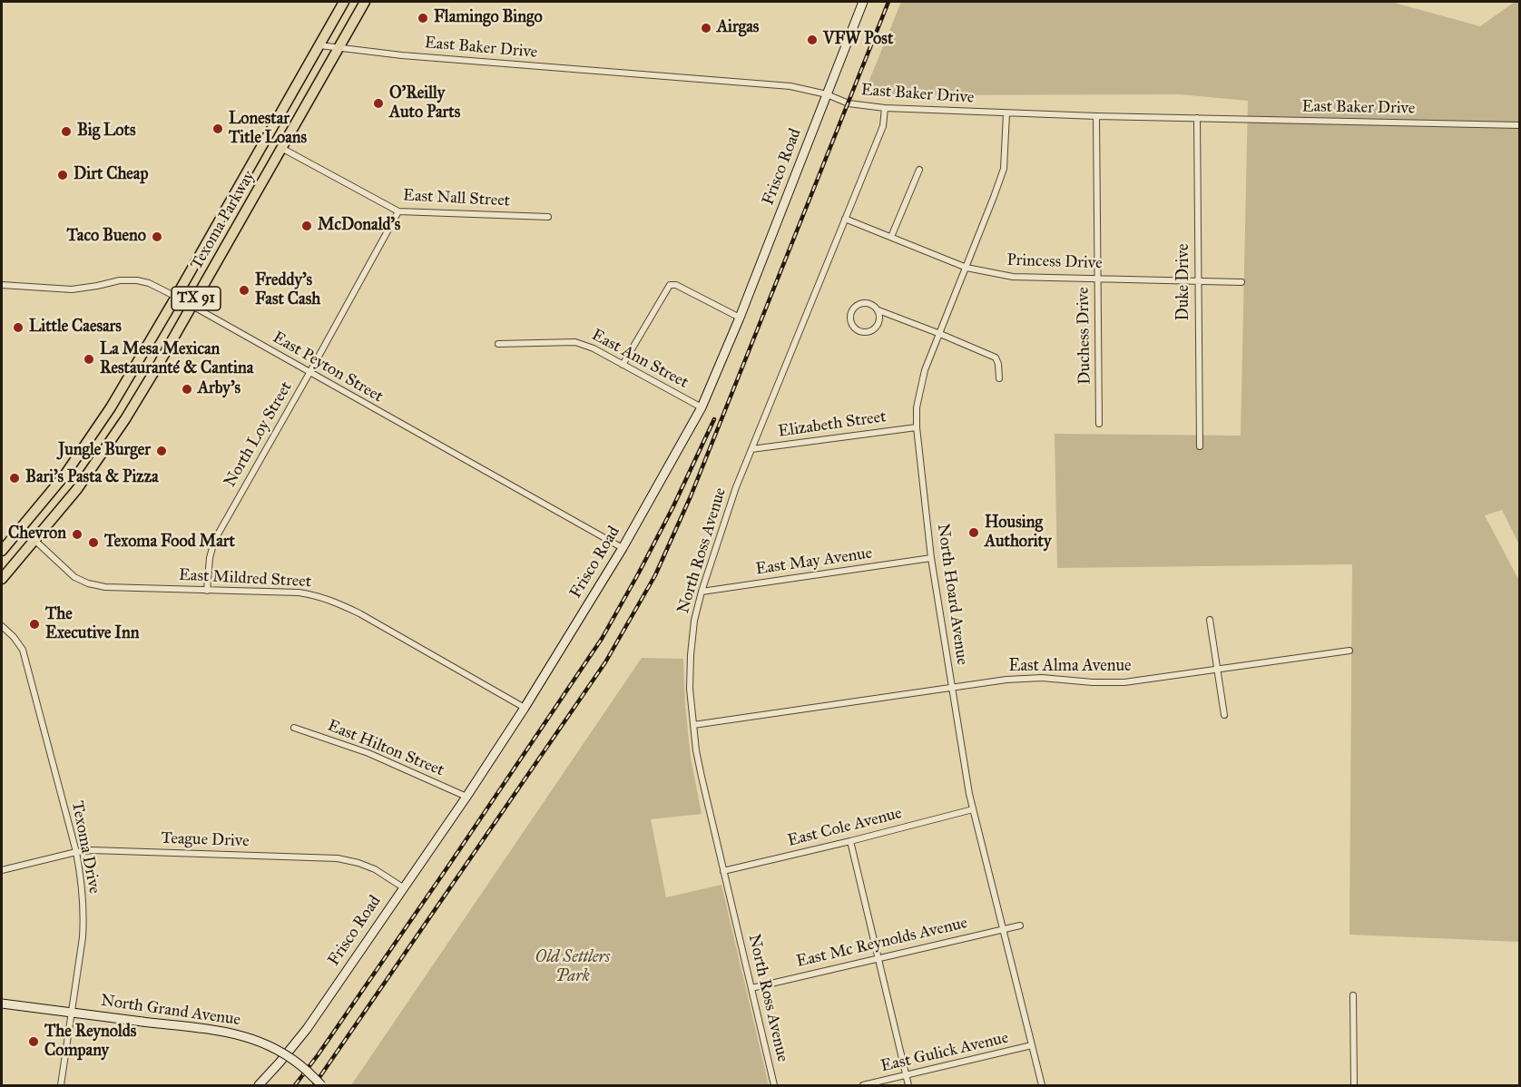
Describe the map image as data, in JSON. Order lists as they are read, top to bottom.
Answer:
{
  "streets": {
    "main road": ["Texoma Parkway", "TX 91"],
    "street": [
      "East Baker Drive",
      "Frisco Road",
      "East Nall Street",
      "Princess Drive",
      "Duke Drive",
      "Duchess Drive",
      "East Ann Street",
      "East Peyton Street",
      "Elizabeth Street",
      "North Loy Street",
      "North Ross Avenue",
      "East May Avenue",
      "East Mildred Street",
      "North Hoard Avenue",
      "East Alma Avenue",
      "East Hilton Street",
      "East Cole Avenue",
      "Teague Drive",
      "Texoma Drive",
      "East Mc Reynolds Avenue",
      "North Grand Avenue",
      "East Gulick Avenue"
    ]
  },
  "crossings": [
    ["East Baker Drive", "Frisco Road"],
    ["East Baker Drive", "Texoma Parkway"],
    ["East Baker Drive", "Duke Drive"],
    ["East Baker Drive", "Duchess Drive"],
    ["East Baker Drive", "North Ross Avenue"],
    ["East Baker Drive", "North Hoard Avenue"],
    ["Frisco Road", "East Ann Street"],
    ["Frisco Road", "East Peyton Street"],
    ["Frisco Road", "East Mildred Street"],
    ["Frisco Road", "East Hilton Street"],
    ["Frisco Road", "Teague Drive"],
    ["East Nall Street", "Texoma Parkway"],
    ["East Nall Street", "North Loy Street"],
    ["Texoma Parkway", "East Peyton Street"],
    ["Texoma Parkway", "East Mildred Street"],
    ["Princess Drive", "Duke Drive"],
    ["Princess Drive", "Duchess Drive"],
    ["Princess Drive", "North Ross Avenue"],
    ["Princess Drive", "North Hoard Avenue"],
    ["East Peyton Street", "North Loy Street"],
    ["Elizabeth Street", "North Ross Avenue"],
    ["Elizabeth Street", "North Hoard Avenue"],
    ["North Loy Street", "East Mildred Street"],
    ["North Ross Avenue", "East May Avenue"],
    ["North Ross Avenue", "East Alma Avenue"],
    ["North Ross Avenue", "East Cole Avenue"],
    ["North Ross Avenue", "East Mc Reynolds Avenue"],
    ["East May Avenue", "North Hoard Avenue"],
    ["North Hoard Avenue", "East Alma Avenue"],
    ["North Hoard Avenue", "East Cole Avenue"],
    ["North Hoard Avenue", "East Mc Reynolds Avenue"],
    ["North Hoard Avenue", "East Gulick Avenue"],
    ["Teague Drive", "Texoma Drive"],
    ["Texoma Drive", "North Grand Avenue"]
  ],
  "parks": ["Old Settlers Park"],
  "places": [
    "Flamingo Bingo",
    "Airgas",
    "VFW Post",
    "O'Reilly Auto Parts",
    "Lonestar Title Loans",
    "Big Lots",
    "Dirt Cheap",
    "McDonald's",
    "Taco Bueno",
    "Freddy's Fast Cash",
    "Little Caesars",
    "La Mesa Mexican Restauranté & Cantina",
    "Arby's",
    "Jungle Burger",
    "Bari's Pasta & Pizza",
    "Housing Authority",
    "Chevron",
    "Texoma Food Mart",
    "The Executive Inn",
    "The Reynolds Company"
  ]
}
